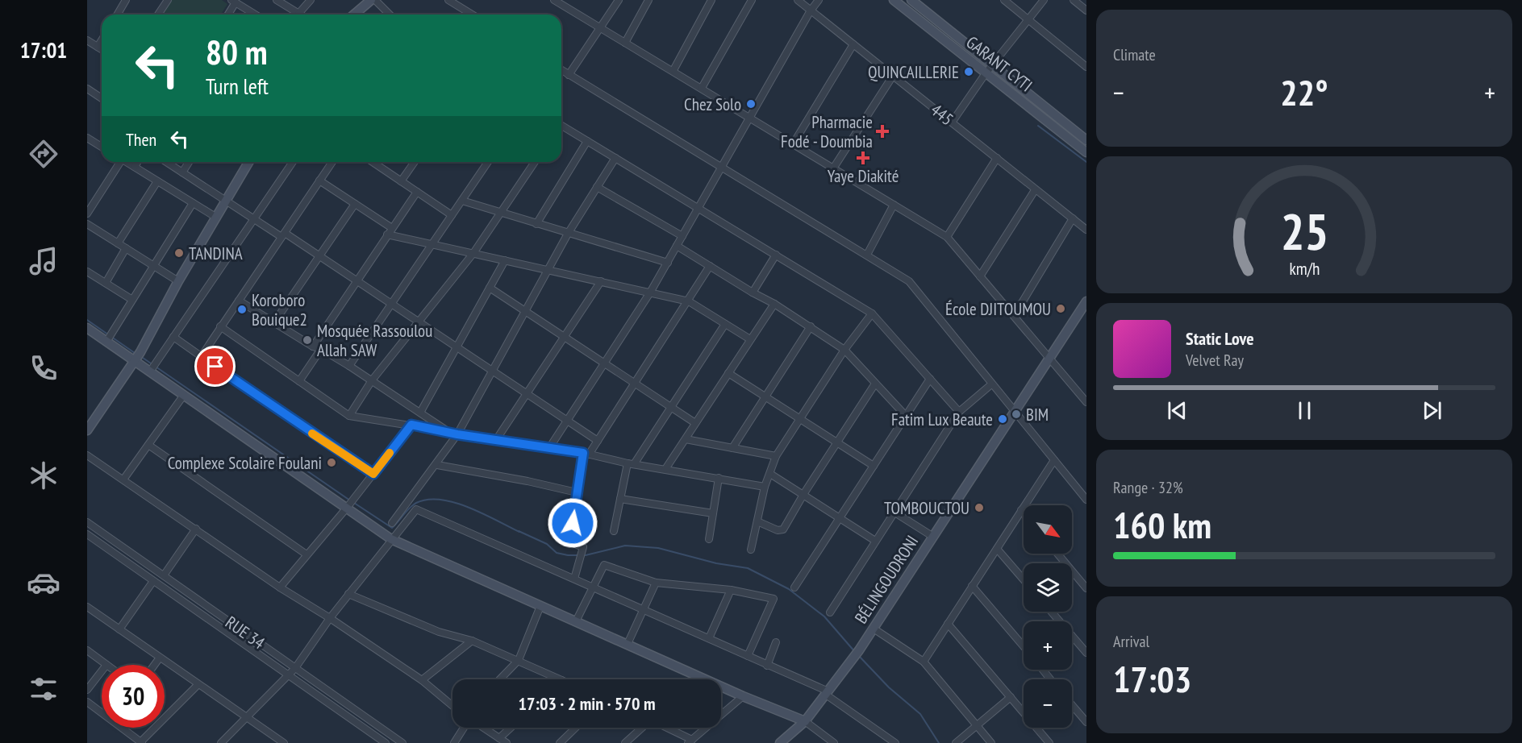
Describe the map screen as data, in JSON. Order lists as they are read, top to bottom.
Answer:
{
  "streets": {
    "street": [
      "GARANT CYTI",
      "445",
      "BÉLINGOUDRONI",
      "RUE 34"
    ]
  },
  "places": {
    "other": [
      "QUINCAILLERIE",
      "Chez Solo",
      "TANDINA",
      "École DJITOUMOU",
      "Koroboro Bouique2",
      "Mosquée Rassoulou Allah SAW",
      "BIM",
      "Fatim Lux Beaute",
      "Complexe Scolaire Foulani",
      "TOMBOUCTOU"
    ],
    "health": ["Pharmacie Fodé - Doumbia", "Yaye Diakité"]
  },
  "north": "bottom right",
  "page": {
    "tabs": "17:01",
    "tile": [
      "Climate",
      ["Range · 32%", "160 km"],
      ["Arrival", "17:03"]
    ],
    "turn": ["80 m", "Turn left"],
    "heat": ["−", "22°", "+"],
    "then": "Then",
    "song": ["Static Love", "Velvet Ray"],
    "map_buttons": ["+", "−"],
    "limit": "30",
    "trip": "17:03 · 2 min · 570 m",
    "gauge": ["25", "km/h"]
  }
}
